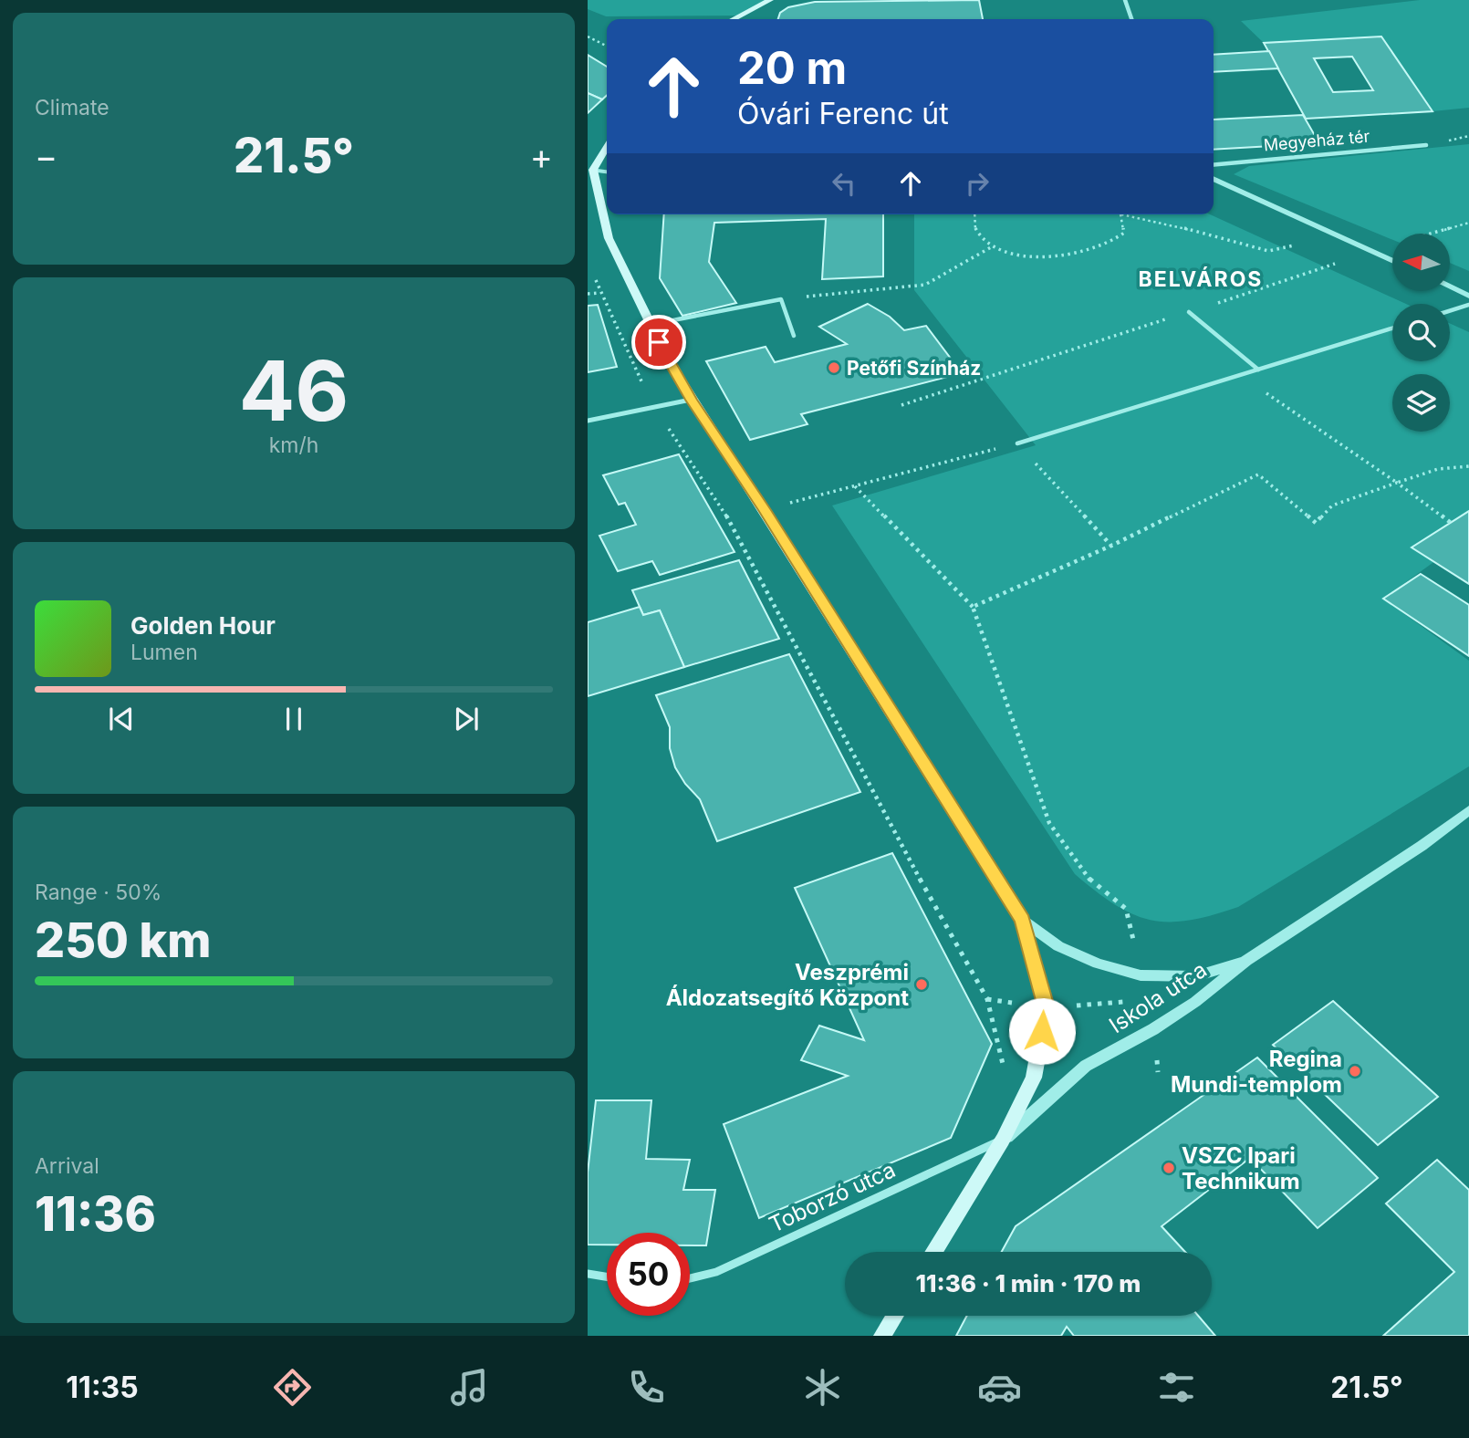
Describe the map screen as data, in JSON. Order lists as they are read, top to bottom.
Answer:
{
  "streets": {
    "street": ["Megyeház tér", "Iskola utca", "Toborzó utca"]
  },
  "crossings": [
    ["Iskola utca", "Toborzó utca"]
  ],
  "districts": ["BELVÁROS"],
  "places": [
    "Petőfi Színház",
    "Veszprémi Áldozatsegítő Központ",
    "Regina Mundi-templom",
    "VSZC Ipari Technikum"
  ],
  "north": "left",
  "page": {
    "tile": [
      "Climate",
      ["46", "km/h"],
      ["Range · 50%", "250 km"],
      ["Arrival", "11:36"]
    ],
    "turn": ["20 m", "Óvári Ferenc út"],
    "heat": ["−", "21.5°", "+"],
    "song": ["Golden Hour", "Lumen"],
    "limit": "50",
    "trip": "11:36 · 1 min · 170 m",
    "tabs": ["11:35", "21.5°"]
  }
}
